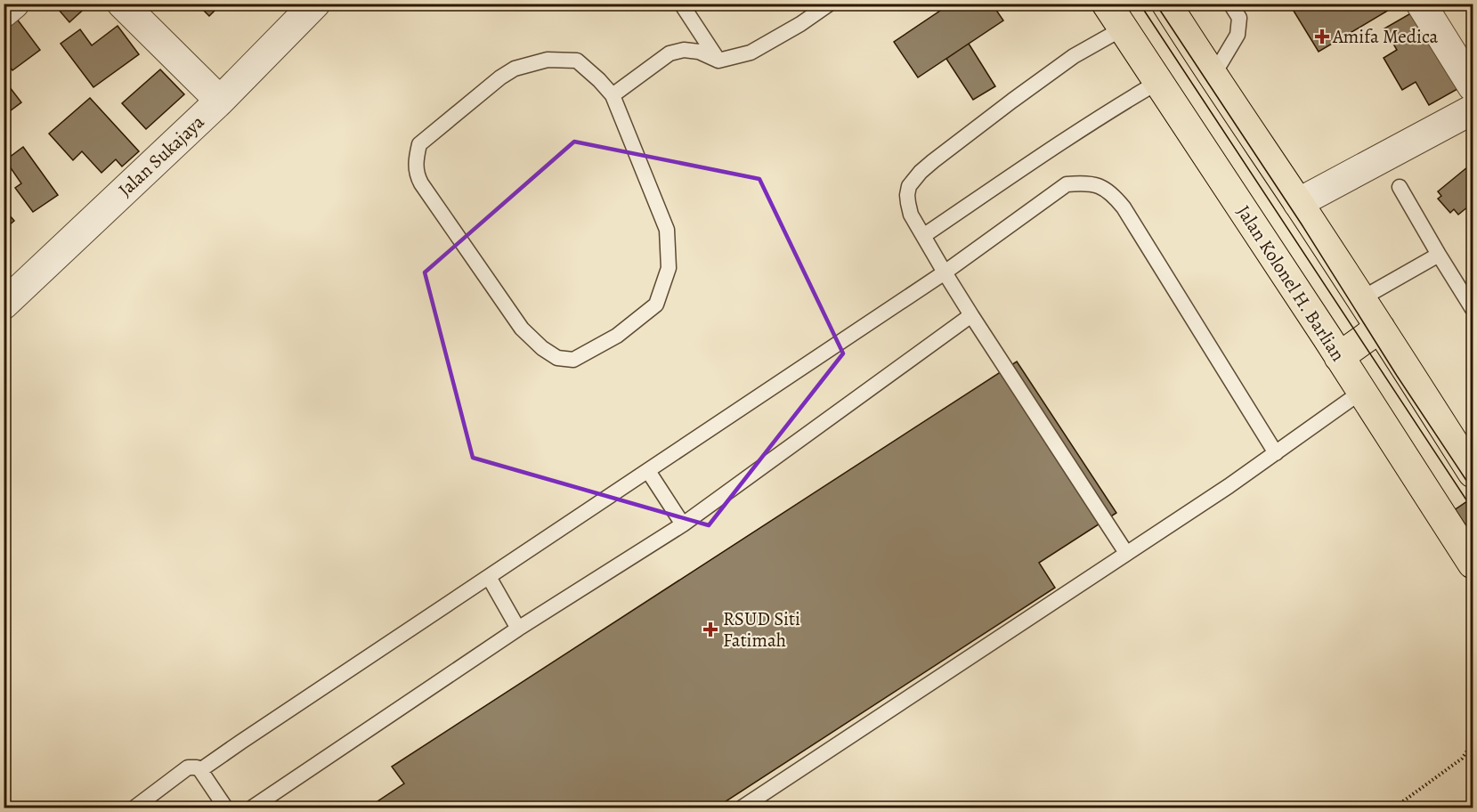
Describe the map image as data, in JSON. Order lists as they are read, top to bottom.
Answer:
{
  "streets": {
    "highway": ["Jalan Kolonel H. Barlian"],
    "street": ["Jalan Sukajaya"]
  },
  "places": {
    "health": ["Amifa Medica", "RSUD Siti Fatimah"]
  }
}
